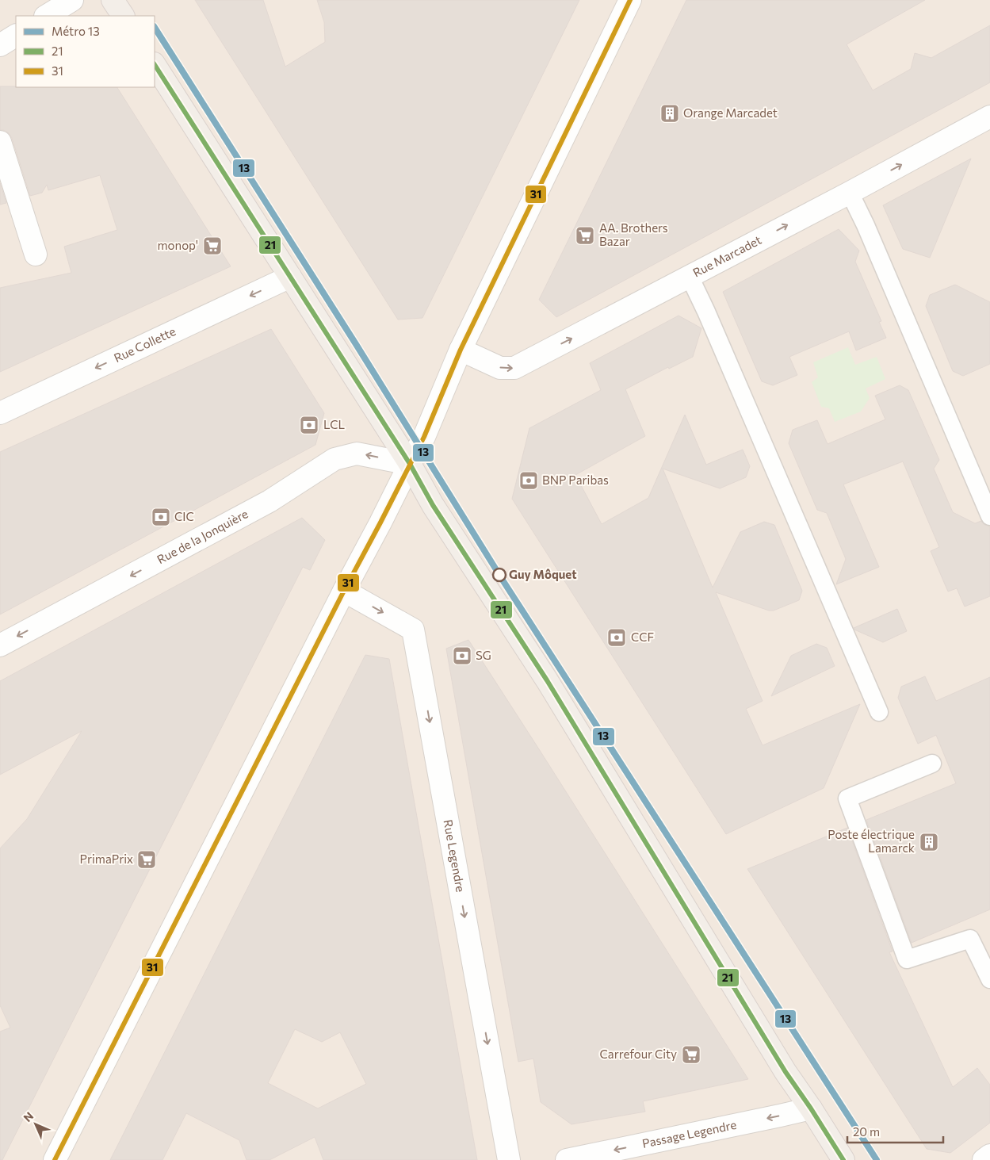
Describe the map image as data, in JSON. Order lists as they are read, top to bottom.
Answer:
{
  "streets": {
    "street": [
      "Rue Marcadet",
      "Rue Collette",
      "Rue de la Jonquière",
      "Rue Legendre",
      "Passage Legendre"
    ]
  },
  "one_way": [
    "Rue Marcadet",
    "Rue Collette",
    "Rue de la Jonquière",
    "Rue Legendre",
    "Passage Legendre"
  ],
  "places": {
    "building": ["Orange Marcadet", "Poste électrique Lamarck"],
    "supermarket": [
      "AA. Brothers Bazar",
      "monop'",
      "PrimaPrix",
      "Carrefour City"
    ],
    "bank": [
      "LCL",
      "BNP Paribas",
      "CIC",
      "CCF",
      "SG"
    ],
    "other": ["Guy Môquet"]
  },
  "lines": ["transit line 31", "metro line 13", "transit line 21"],
  "legend": ["Métro 13", "21", "31"],
  "scale_bar": "20 m",
  "north": "top left"
}
